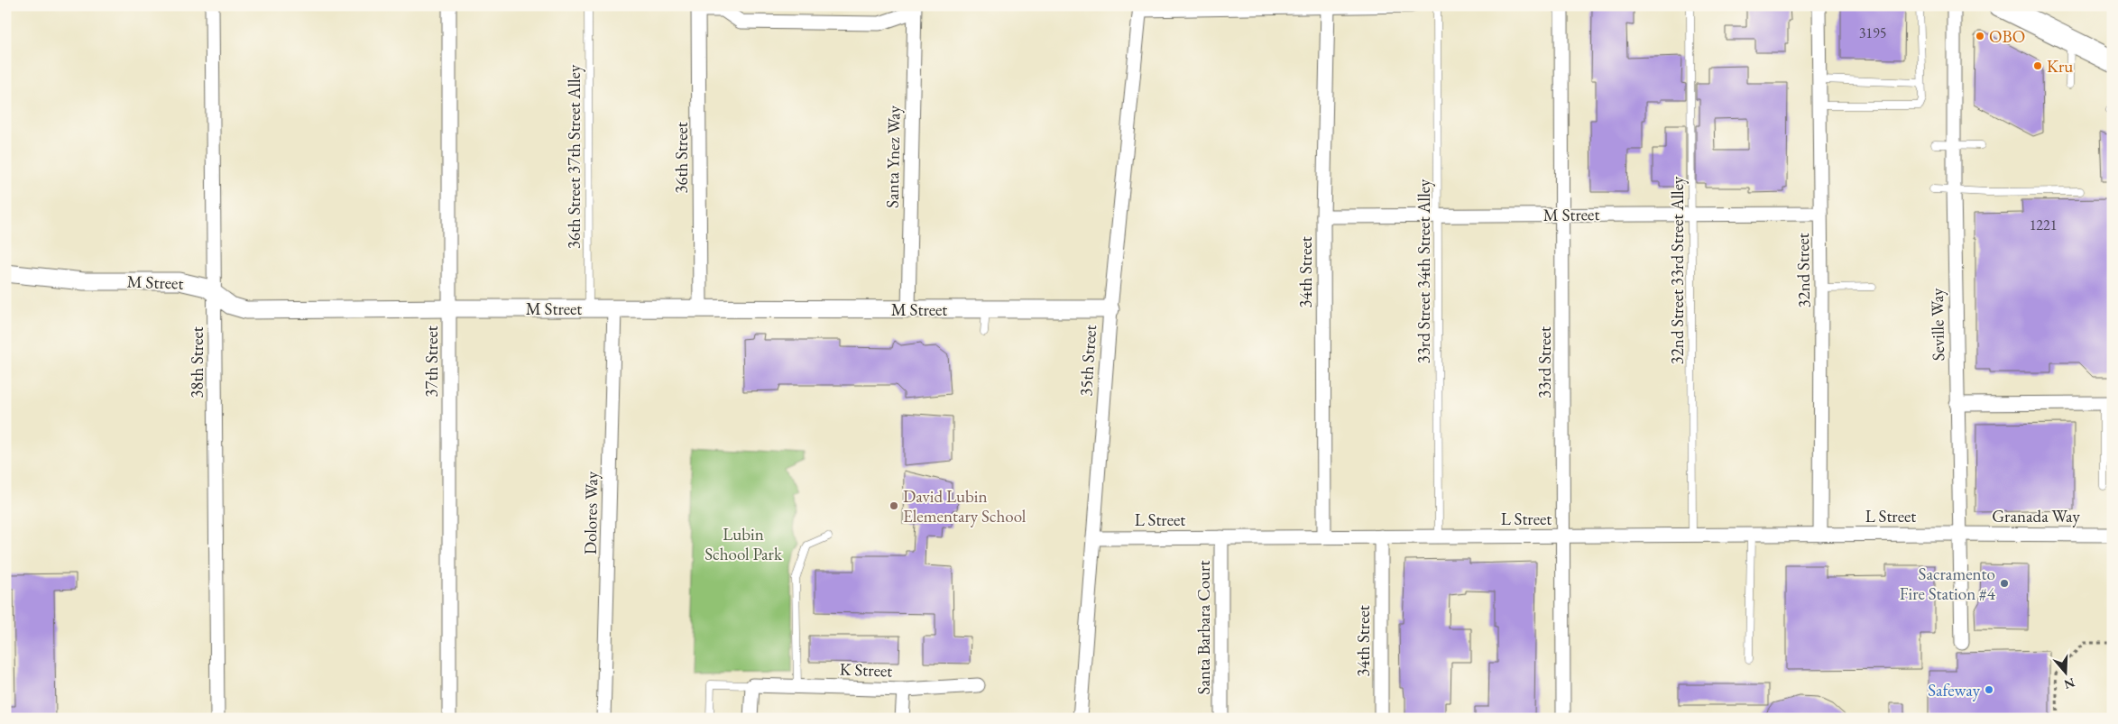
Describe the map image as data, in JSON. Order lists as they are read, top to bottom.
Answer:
{
  "streets": {
    "street": [
      "Santa Ynez Way",
      "36th Street",
      "M Street",
      "32nd Street",
      "34th Street",
      "Seville Way",
      "35th Street",
      "37th Street",
      "38th Street",
      "33rd Street",
      "Dolores Way",
      "L Street",
      "Granada Way",
      "Santa Barbara Court",
      "K Street"
    ],
    "lane": ["36th Street 37th Street Alley", "32nd Street 33rd Street Alley", "33rd Street 34th Street Alley"]
  },
  "crossings": [
    ["36th Street 37th Street Alley", "M Street"],
    ["Santa Ynez Way", "M Street"],
    ["36th Street", "M Street"],
    ["M Street", "32nd Street 33rd Street Alley"],
    ["M Street", "32nd Street"],
    ["M Street", "33rd Street 34th Street Alley"],
    ["M Street", "34th Street"],
    ["M Street", "35th Street"],
    ["M Street", "37th Street"],
    ["M Street", "38th Street"],
    ["M Street", "33rd Street"],
    ["M Street", "Dolores Way"],
    ["32nd Street 33rd Street Alley", "L Street"],
    ["32nd Street", "L Street"],
    ["33rd Street 34th Street Alley", "L Street"],
    ["34th Street", "L Street"],
    ["Seville Way", "L Street"],
    ["Seville Way", "Granada Way"],
    ["35th Street", "L Street"],
    ["33rd Street", "L Street"],
    ["L Street", "Granada Way"],
    ["L Street", "Santa Barbara Court"]
  ],
  "parks": ["Lubin School Park"],
  "places": [
    "OBO",
    "Kru",
    "David Lubin Elementary School",
    "Sacramento Fire Station #4",
    "Safeway"
  ],
  "house_numbers": ["3195", "1221"],
  "north": "bottom"
}
